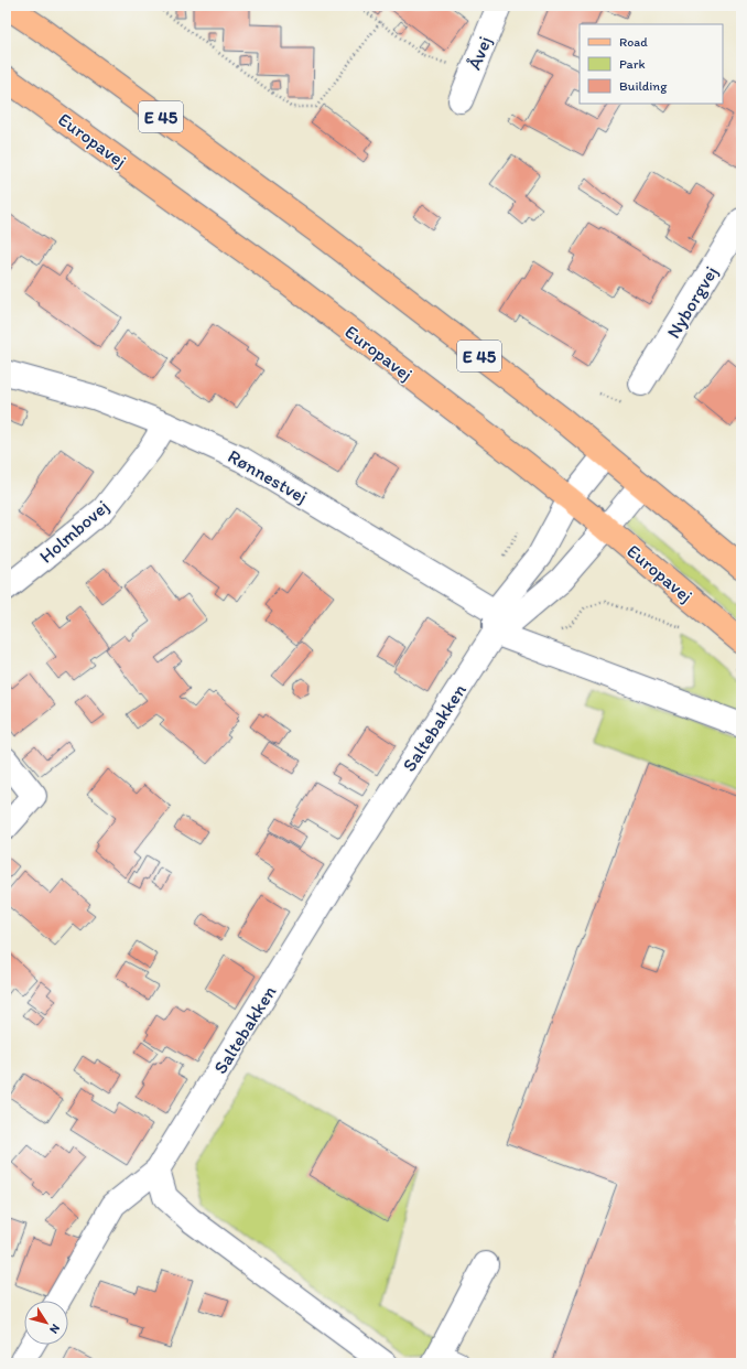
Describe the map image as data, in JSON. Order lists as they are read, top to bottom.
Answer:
{
  "streets": {
    "main road": ["E 45", "Europavej"],
    "street": [
      "Åvej",
      "Nyborgvej",
      "Rønnestvej",
      "Holmbovej",
      "Saltebakken"
    ]
  },
  "crossings": [
    ["E 45", "Saltebakken"],
    ["Europavej", "Saltebakken"],
    ["Rønnestvej", "Holmbovej"],
    ["Rønnestvej", "Saltebakken"]
  ],
  "legend": ["Road", "Park", "Building"],
  "north": "bottom right"
}
